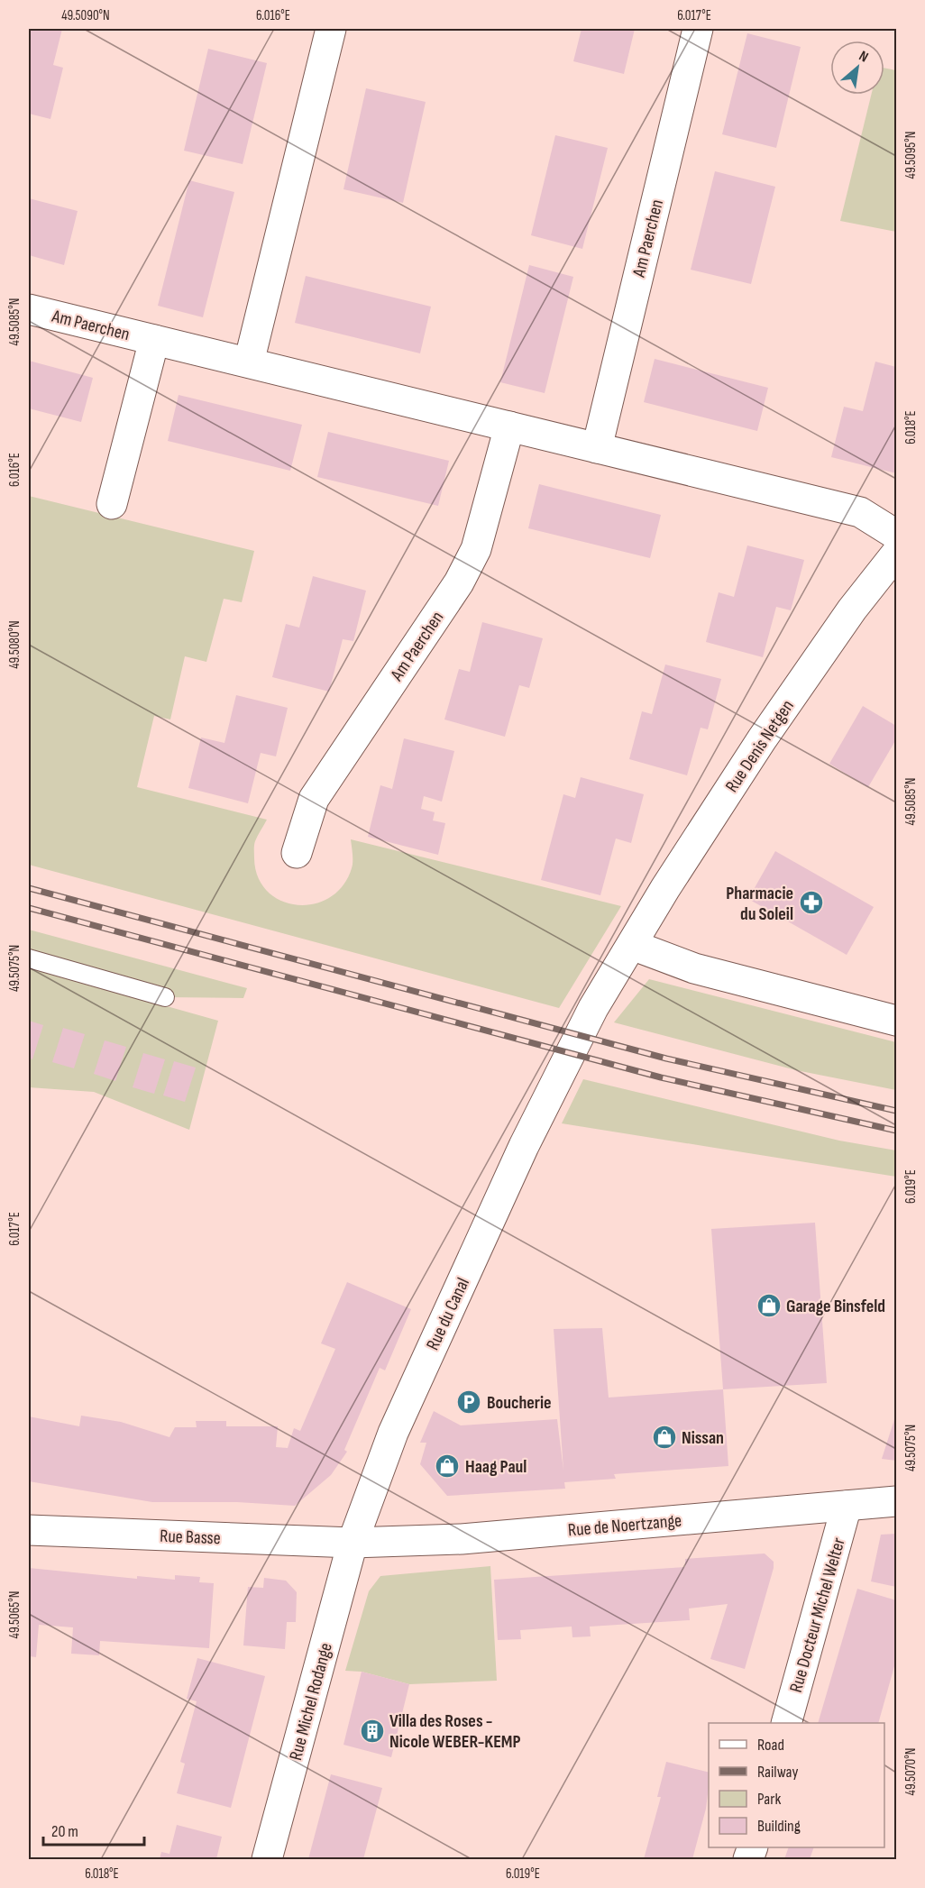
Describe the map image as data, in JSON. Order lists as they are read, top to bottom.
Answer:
{
  "streets": {
    "street": [
      "Am Paerchen",
      "Rue Denis Netgen",
      "Rue du Canal",
      "Rue de Noertzange",
      "Rue Basse",
      "Rue Docteur Michel Welter",
      "Rue Michel Rodange"
    ]
  },
  "crossings": [
    ["Rue Denis Netgen", "Rue du Canal"],
    ["Rue du Canal", "Rue de Noertzange"],
    ["Rue du Canal", "Rue Basse"],
    ["Rue du Canal", "Rue Michel Rodange"],
    ["Rue de Noertzange", "Rue Basse"],
    ["Rue de Noertzange", "Rue Docteur Michel Welter"],
    ["Rue de Noertzange", "Rue Michel Rodange"],
    ["Rue Basse", "Rue Michel Rodange"]
  ],
  "places": {
    "pharmacy": ["Pharmacie du Soleil"],
    "shop": ["Garage Binsfeld", "Nissan", "Haag Paul"],
    "parking": ["Boucherie"],
    "building": ["Villa des Roses - Nicole WEBER-KEMP"]
  },
  "legend": [
    "Road",
    "Railway",
    "Park",
    "Building"
  ],
  "scale_bar": "20 m",
  "north": "top right",
  "coordinates": [
    "49.5090°N",
    "6.016°E",
    "6.017°E",
    "49.5095°N",
    "49.5085°N",
    "6.018°E",
    "49.5080°N",
    "49.5075°N",
    "6.019°E",
    "49.5065°N",
    "49.5070°N"
  ]
}
